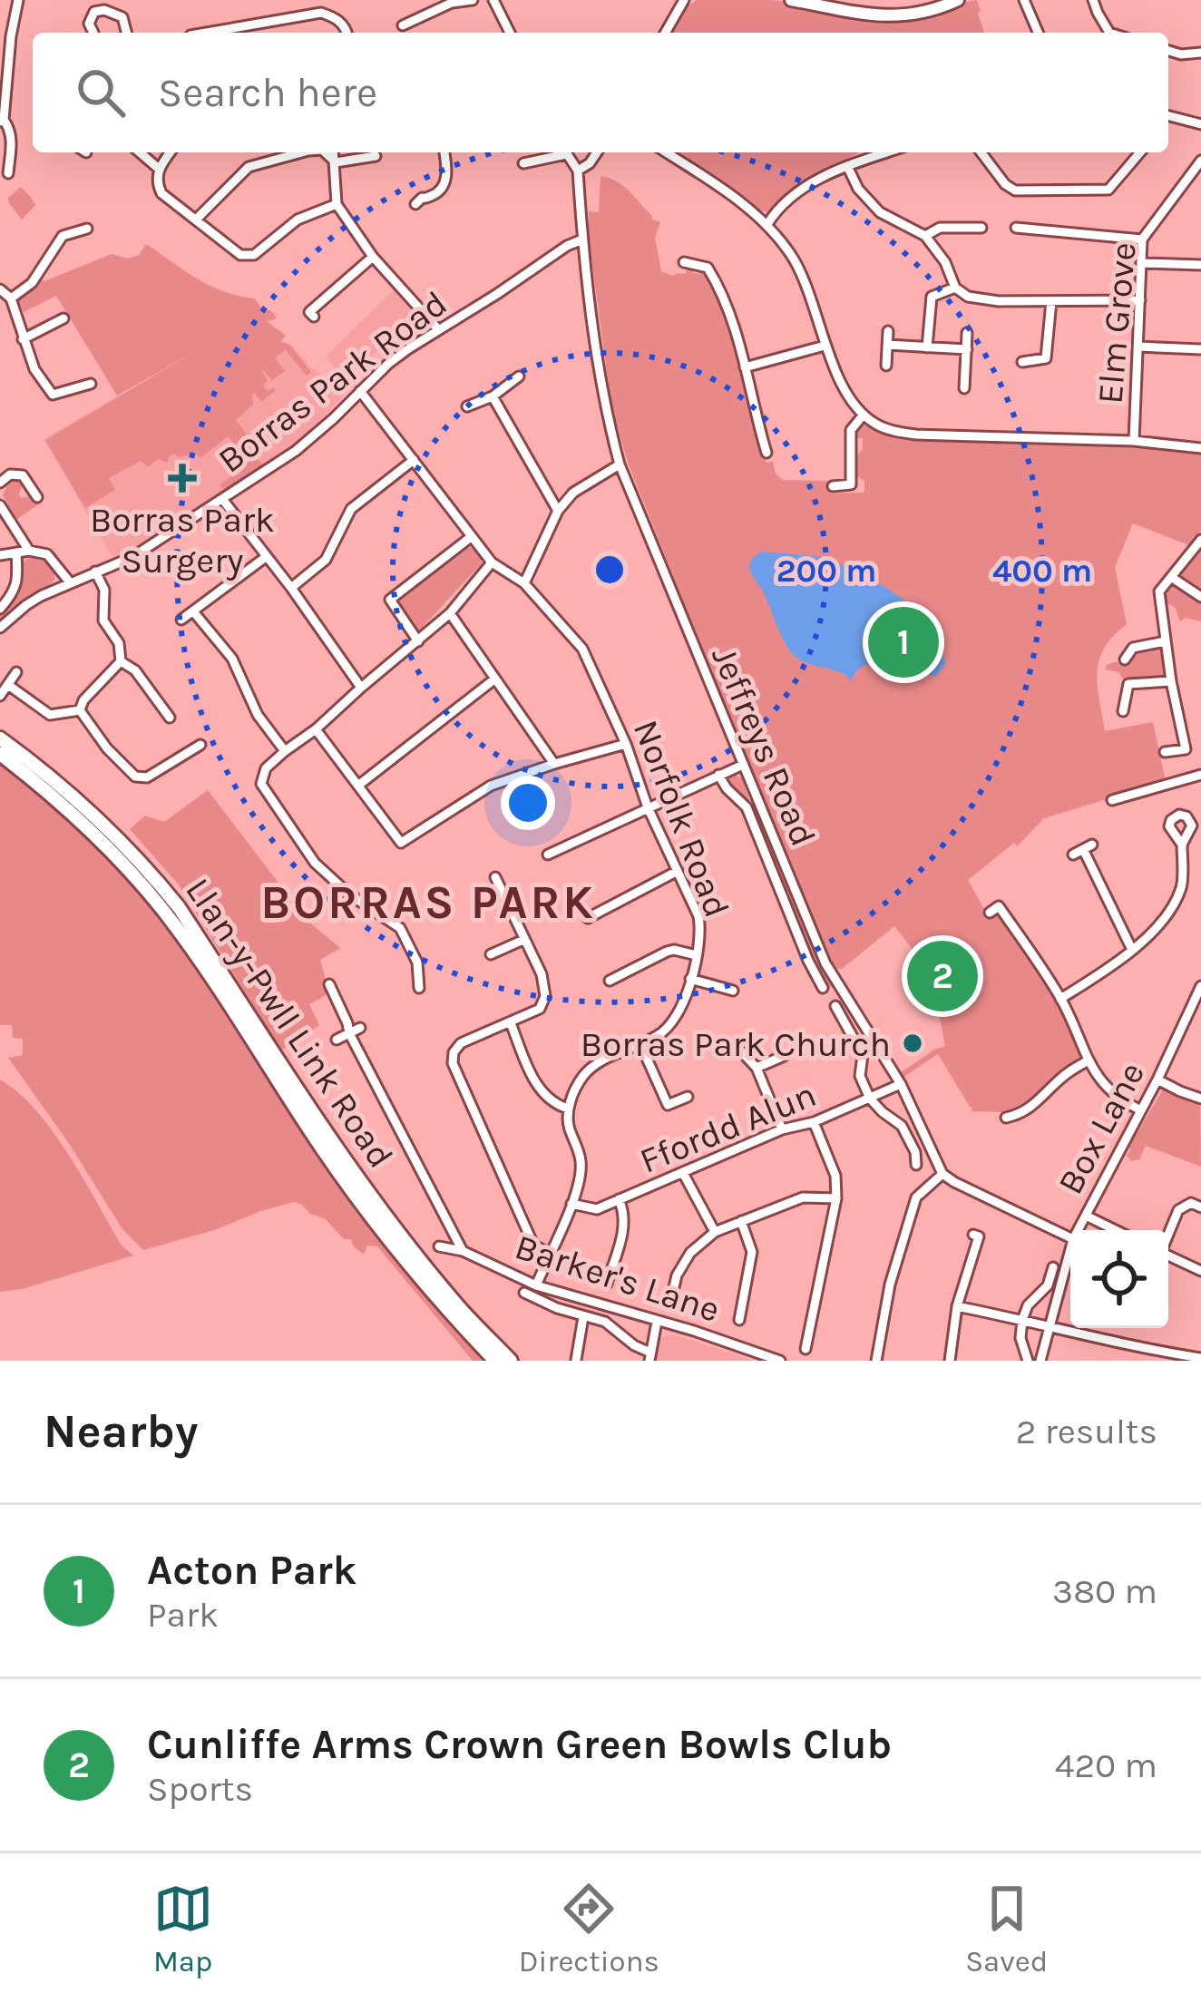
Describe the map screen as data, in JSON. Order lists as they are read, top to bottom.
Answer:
{
  "streets": {
    "highway": ["Llan-y-Pwll Link Road"],
    "street": [
      "Elm Grove",
      "Borras Park Road",
      "Jeffreys Road",
      "Norfolk Road",
      "Ffordd Alun",
      "Box Lane",
      "Barker's Lane"
    ]
  },
  "crossings": [
    ["Borras Park Road", "Jeffreys Road"],
    ["Borras Park Road", "Norfolk Road"],
    ["Jeffreys Road", "Ffordd Alun"]
  ],
  "districts": ["BORRAS PARK"],
  "places": {
    "health": ["Borras Park Surgery"],
    "other": ["Borras Park Church"]
  },
  "page": {
    "search": "Search here",
    "pins": ["1", "2"],
    "heading": ["Nearby", "2 results"],
    "list": [
      {
        "mark": "1",
        "name": "Acton Park",
        "note": "Park",
        "value": "380 m"
      },
      {
        "mark": "2",
        "name": "Cunliffe Arms Crown Green Bowls Club",
        "note": "Sports",
        "value": "420 m"
      }
    ],
    "nav": ["Map", "Directions", "Saved"]
  },
  "rings": ["200 m", "400 m"]
}
